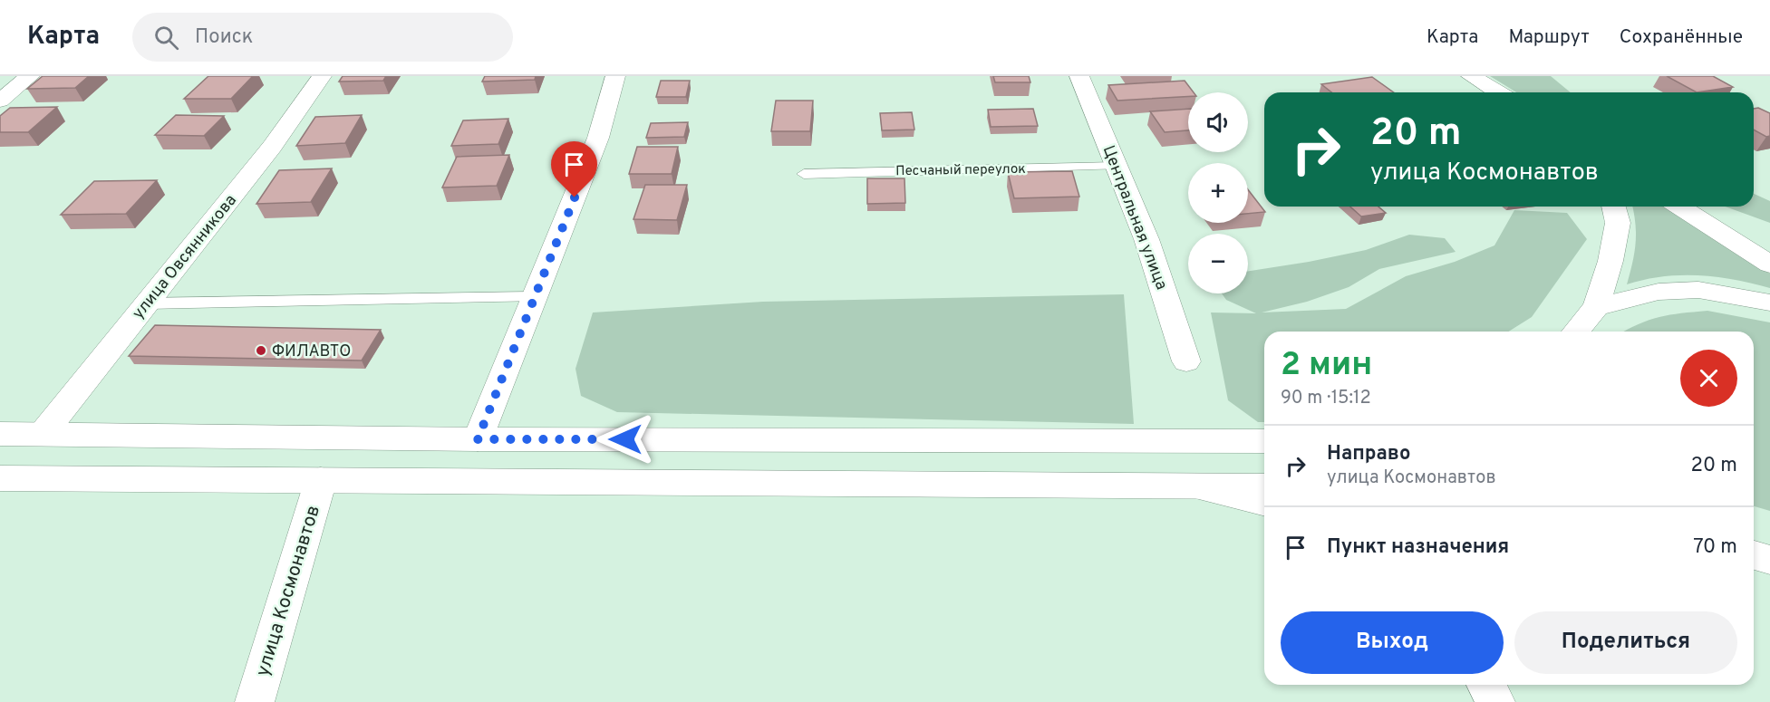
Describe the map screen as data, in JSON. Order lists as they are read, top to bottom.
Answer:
{
  "streets": {
    "main road": ["Центральная улица", "улица Овсянникова", "улица Космонавтов"],
    "lane": ["Песчаный переулок"]
  },
  "crossings": [
    ["Песчаный переулок", "Центральная улица"]
  ],
  "places": ["ФИЛАВТО"],
  "page": {
    "header": "Карта",
    "search": "Поиск",
    "nav": ["Карта", "Маршрут", "Сохранённые"],
    "map_buttons": ["+", "−"],
    "turn": ["20 m", "улица Космонавтов"],
    "heading": ["2 мин", "90 m · 15:12"],
    "list": [
      {
        "name": "Направо",
        "note": "улица Космонавтов",
        "value": "20 m"
      },
      {
        "name": "Пункт назначения",
        "value": "70 m"
      }
    ],
    "buttons": ["Выход", "Поделиться"]
  }
}
